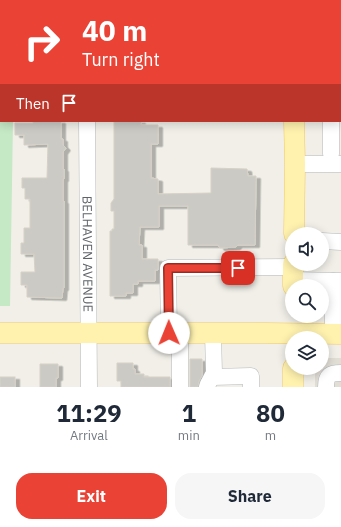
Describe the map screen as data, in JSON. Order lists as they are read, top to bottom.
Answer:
{
  "streets": {
    "street": ["BELHAVEN AVENUE"]
  },
  "page": {
    "turn": ["40 m", "Turn right"],
    "then": "Then",
    "eta": [
      "11:29",
      "Arrival",
      "1",
      "min",
      "80",
      "m"
    ],
    "buttons": ["Exit", "Share"]
  }
}
